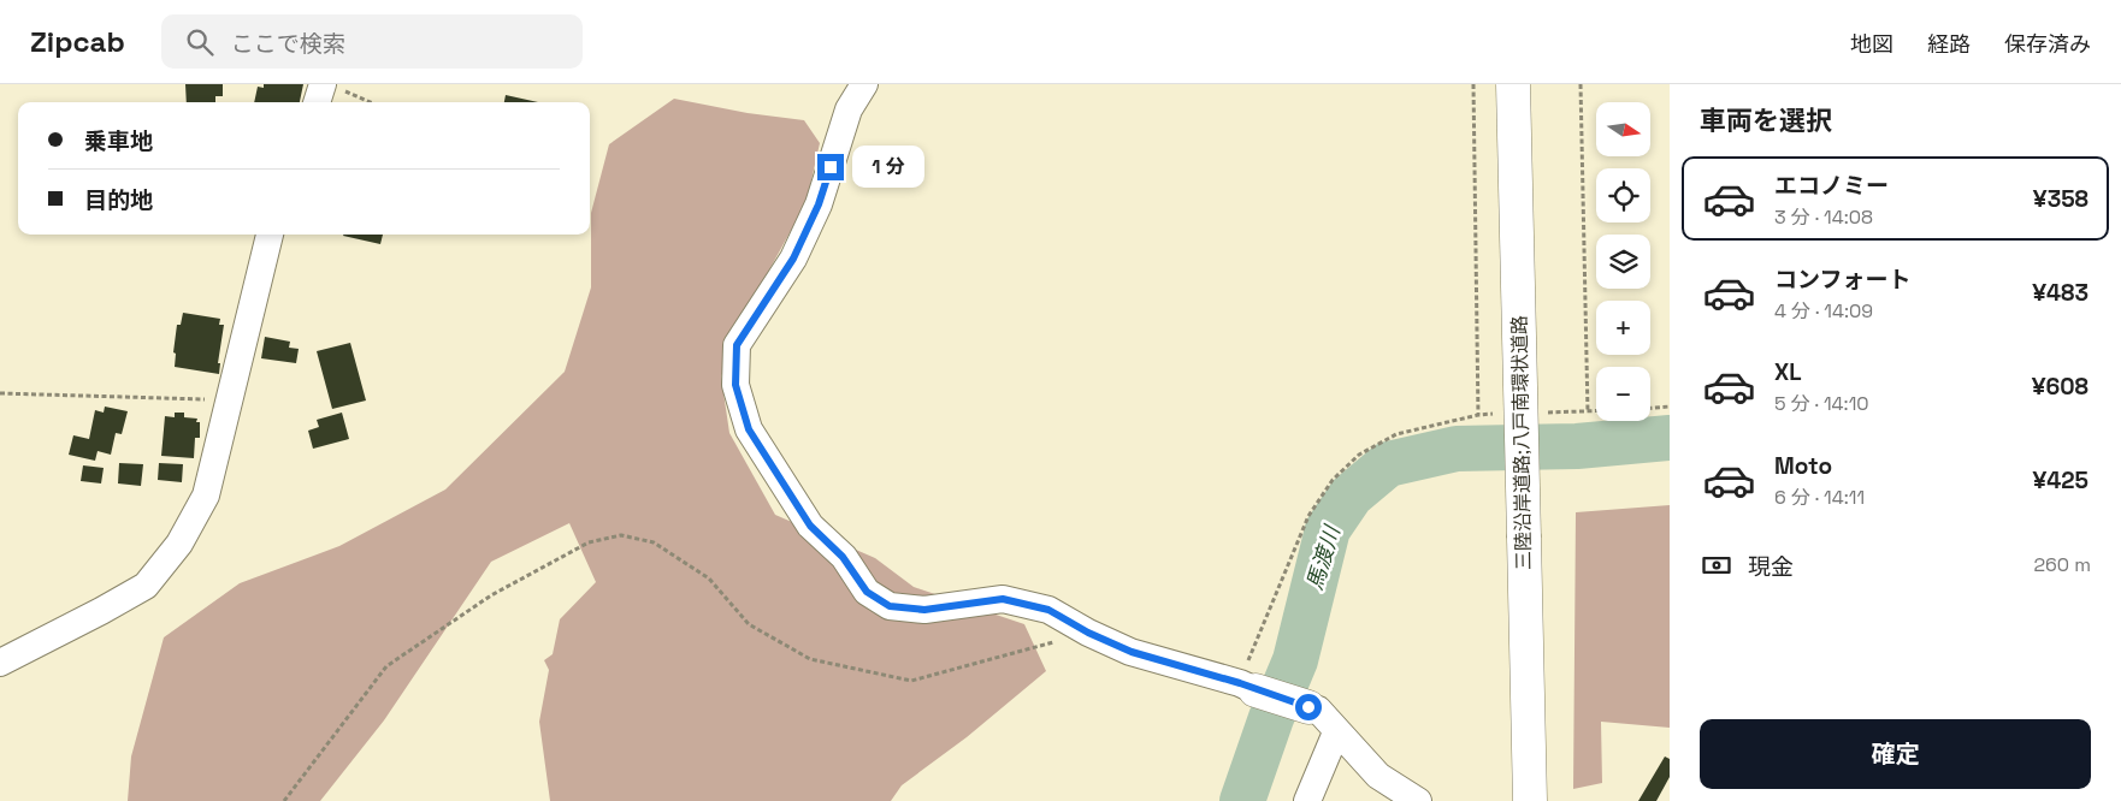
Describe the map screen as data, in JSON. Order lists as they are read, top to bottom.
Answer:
{
  "streets": {
    "main road": ["三陸沿岸道路;八戸南環状道路"]
  },
  "water": ["馬渡川"],
  "north": "right",
  "page": {
    "header": "Zipcab",
    "search": "ここで検索",
    "nav": ["地図", "経路", "保存済み"],
    "heading": "車両を選択",
    "map_buttons": ["+", "−"],
    "banner": ["乗車地", "目的地"],
    "bubble": "1 分",
    "list": [
      {
        "name": "エコノミー",
        "note": "3 分 · 14:08",
        "value": "¥358"
      },
      {
        "name": "コンフォート",
        "note": "4 分 · 14:09",
        "value": "¥483"
      },
      {
        "name": "XL",
        "note": "5 分 · 14:10",
        "value": "¥608"
      },
      {
        "name": "Moto",
        "note": "6 分 · 14:11",
        "value": "¥425"
      }
    ],
    "pay": ["現金", "260 m"],
    "buttons": "確定"
  }
}
